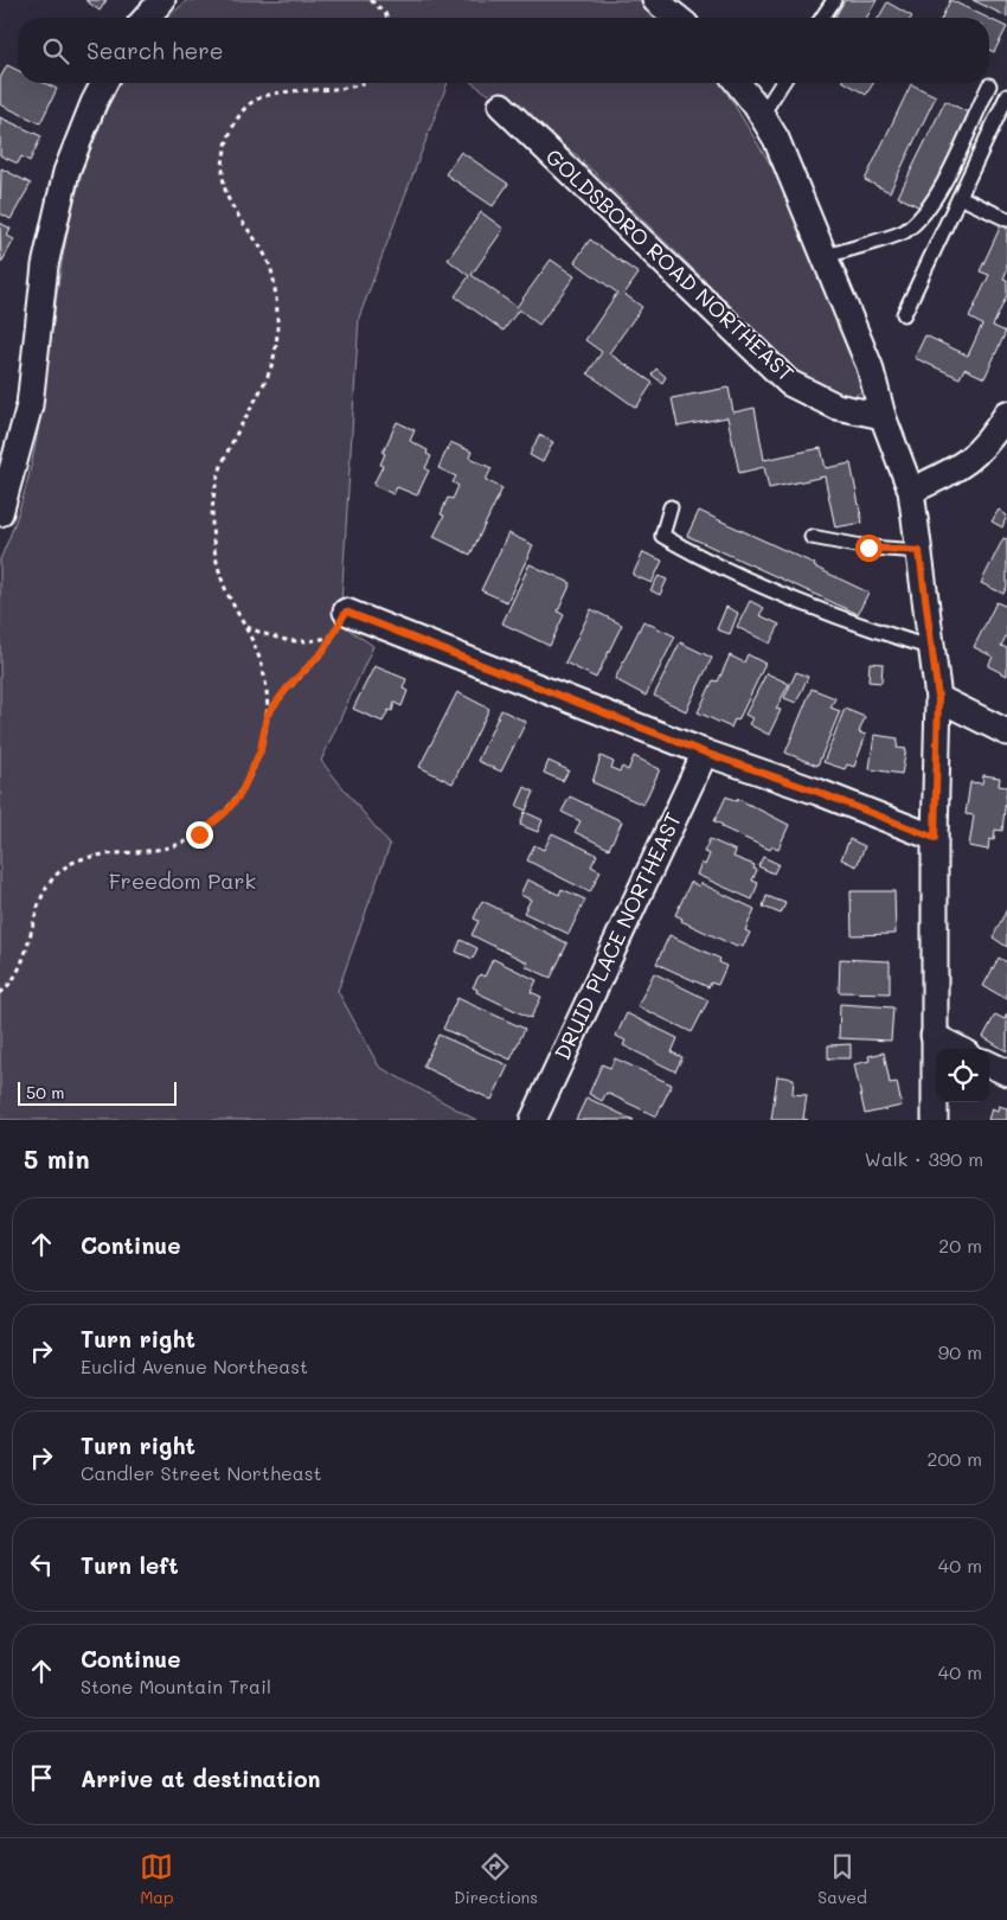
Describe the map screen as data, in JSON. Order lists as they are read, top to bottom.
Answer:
{
  "streets": {
    "street": ["GOLDSBORO ROAD NORTHEAST", "DRUID PLACE NORTHEAST"]
  },
  "parks": ["Freedom Park"],
  "scale_bar": "50 m",
  "page": {
    "search": "Search here",
    "scale": "50 m",
    "heading": ["5 min", "Walk · 390 m"],
    "list": [
      ["Continue", "20 m"],
      ["Turn right", "Euclid Avenue Northeast", "90 m"],
      ["Turn right", "Candler Street Northeast", "200 m"],
      ["Turn left", "40 m"],
      ["Continue", "Stone Mountain Trail", "40 m"],
      "Arrive at destination"
    ],
    "nav": ["Map", "Directions", "Saved"]
  }
}
